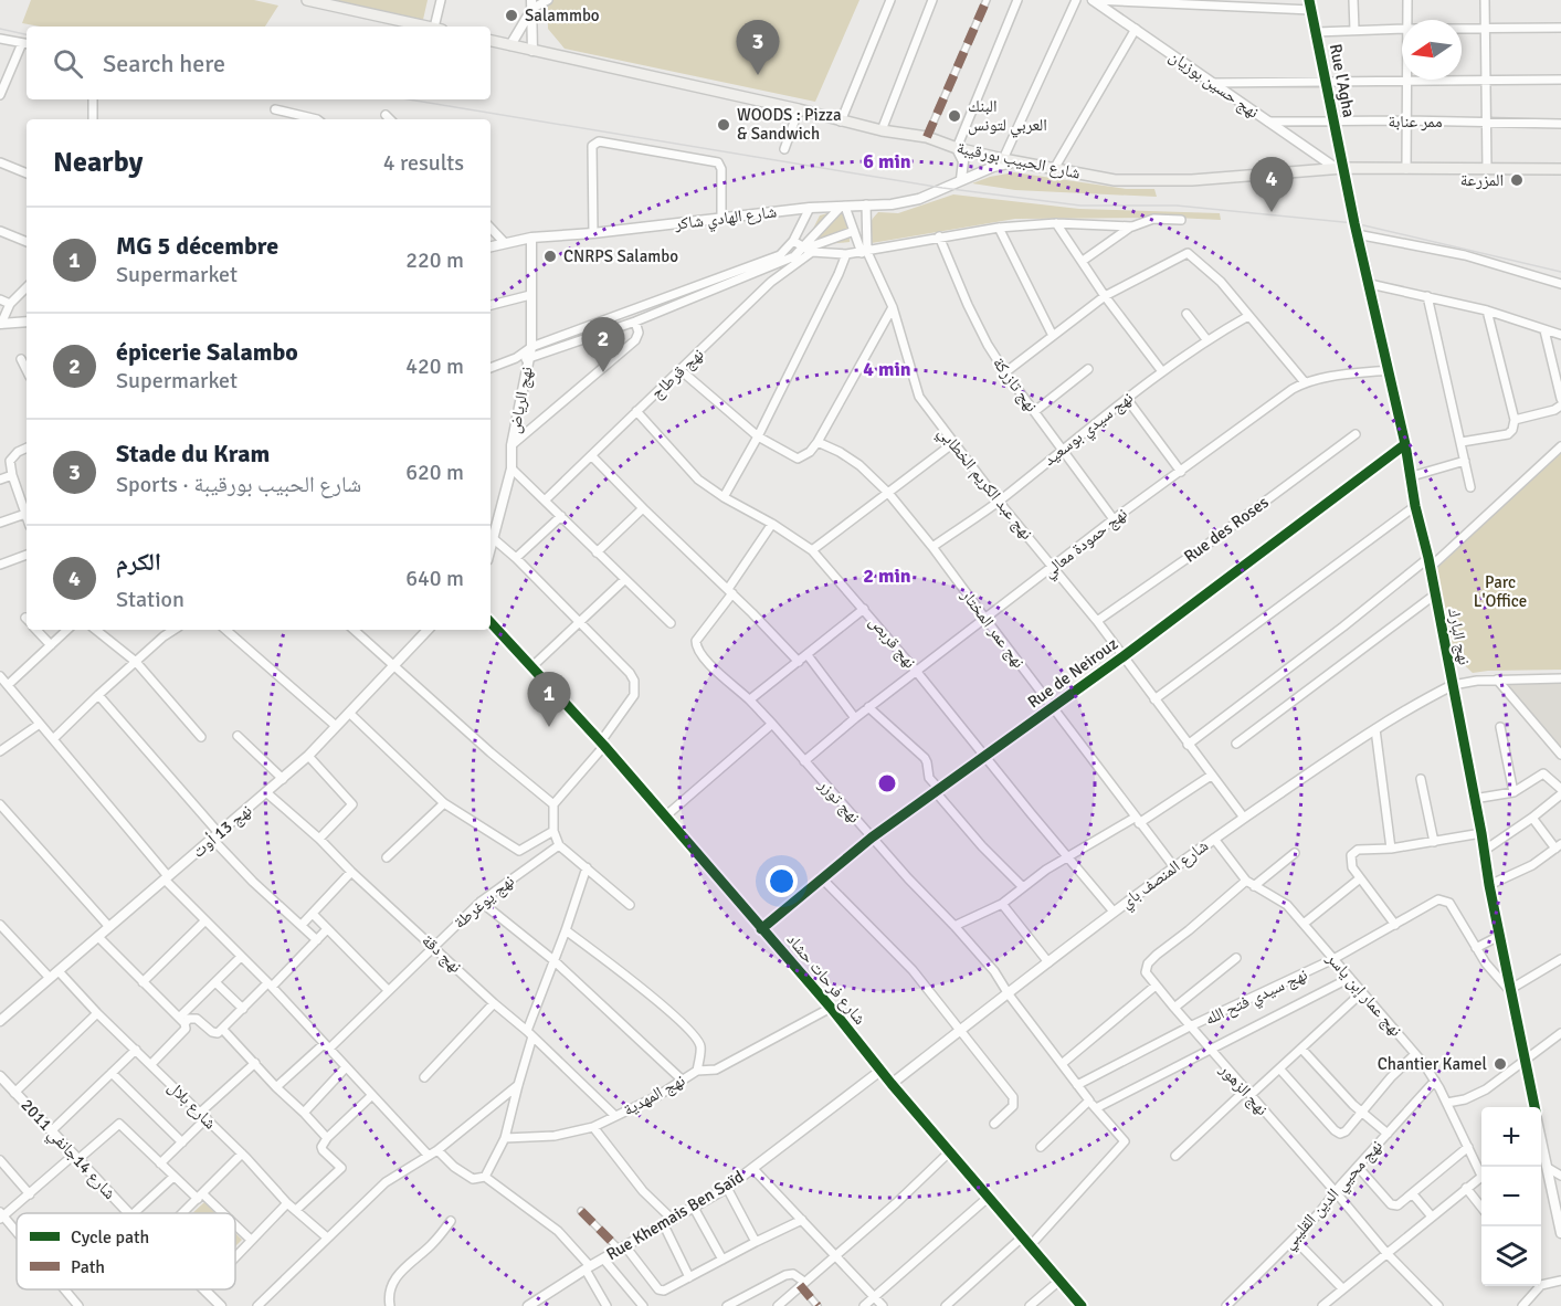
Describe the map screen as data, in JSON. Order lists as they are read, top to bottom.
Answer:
{
  "streets": {
    "main road": ["شارع الحبيب بورقيبة"],
    "street": [
      "Rue l'Agha",
      "نهج حسين بوزيان",
      "ممر عنابة",
      "شارع الهادي شاكر",
      "نهج قرطاج",
      "نهج تازركة",
      "نهج الرياض",
      "نهج سيدي بوسعيد",
      "نهج عبد الكريم الخطابي",
      "Rue des Roses",
      "نهج حمودة معالي",
      "نهج عمر المختار",
      "نهج البارك",
      "نهج قربص",
      "Rue de Neirouz",
      "نهج توزر",
      "نهج 13 أوت",
      "شارع المنصف باي",
      "نهج يوغرطة",
      "نهج دقة",
      "شارع فرحات حشاد",
      "نهج عمار إبن ياسر",
      "نهج سيدي فتح الله",
      "نهج الزهور",
      "نهج المهدية",
      "شارع بلال",
      "شارع 14جانفي 2011",
      "نهج محيي الدين القليبي",
      "Rue Khemais Ben Saïd"
    ]
  },
  "crossings": [
    ["Rue l'Agha", "نهج حسين بوزيان"],
    ["Rue l'Agha", "ممر عنابة"],
    ["Rue l'Agha", "شارع الحبيب بورقيبة"],
    ["Rue l'Agha", "نهج البارك"],
    ["نهج حسين بوزيان", "ممر عنابة"],
    ["نهج حسين بوزيان", "شارع الحبيب بورقيبة"],
    ["نهج حسين بوزيان", "نهج البارك"],
    ["شارع الحبيب بورقيبة", "شارع الهادي شاكر"],
    ["شارع الحبيب بورقيبة", "نهج البارك"],
    ["شارع الهادي شاكر", "نهج الرياض"],
    ["شارع الهادي شاكر", "نهج عبد الكريم الخطابي"],
    ["نهج قرطاج", "نهج قربص"],
    ["نهج تازركة", "نهج سيدي بوسعيد"],
    ["نهج تازركة", "نهج حمودة معالي"],
    ["نهج سيدي بوسعيد", "نهج عبد الكريم الخطابي"],
    ["نهج سيدي بوسعيد", "نهج عمر المختار"],
    ["نهج عبد الكريم الخطابي", "Rue des Roses"],
    ["نهج عبد الكريم الخطابي", "نهج حمودة معالي"],
    ["نهج عبد الكريم الخطابي", "Rue de Neirouz"],
    ["نهج عبد الكريم الخطابي", "شارع المنصف باي"],
    ["نهج حمودة معالي", "نهج عمر المختار"],
    ["نهج حمودة معالي", "نهج البارك"],
    ["نهج حمودة معالي", "نهج قربص"],
    ["نهج حمودة معالي", "نهج توزر"],
    ["نهج عمر المختار", "Rue de Neirouz"],
    ["نهج عمر المختار", "شارع المنصف باي"],
    ["نهج البارك", "Rue de Neirouz"],
    ["نهج البارك", "شارع المنصف باي"],
    ["نهج قربص", "Rue de Neirouz"],
    ["نهج قربص", "شارع المنصف باي"],
    ["Rue de Neirouz", "نهج توزر"],
    ["Rue de Neirouz", "شارع فرحات حشاد"],
    ["نهج توزر", "شارع المنصف باي"],
    ["نهج توزر", "شارع فرحات حشاد"],
    ["نهج توزر", "نهج سيدي فتح الله"],
    ["نهج 13 أوت", "نهج دقة"],
    ["نهج 13 أوت", "شارع بلال"],
    ["شارع المنصف باي", "شارع فرحات حشاد"],
    ["شارع المنصف باي", "نهج عمار إبن ياسر"],
    ["نهج يوغرطة", "نهج دقة"],
    ["نهج دقة", "نهج المهدية"],
    ["شارع فرحات حشاد", "نهج المهدية"],
    ["شارع فرحات حشاد", "Rue Khemais Ben Saïd"],
    ["نهج عمار إبن ياسر", "نهج سيدي فتح الله"],
    ["نهج عمار إبن ياسر", "نهج محيي الدين القليبي"],
    ["نهج سيدي فتح الله", "نهج الزهور"],
    ["نهج الزهور", "نهج محيي الدين القليبي"]
  ],
  "parks": ["Parc L'Office"],
  "places": [
    "Salammbo",
    "البنك العربي لتونس",
    "WOODS : Pizza & Sandwich",
    "المزرعة",
    "CNRPS Salambo",
    "Chantier Kamel"
  ],
  "legend": ["Cycle path", "Path"],
  "north": "left",
  "page": {
    "pins": [
      "3",
      "4",
      "2",
      "1"
    ],
    "search": "Search here",
    "heading": ["Nearby", "4 results"],
    "list": [
      {
        "mark": "1",
        "name": "MG 5 décembre",
        "note": "Supermarket",
        "value": "220 m"
      },
      {
        "mark": "2",
        "name": "épicerie Salambo",
        "note": "Supermarket",
        "value": "420 m"
      },
      {
        "mark": "3",
        "name": "Stade du Kram",
        "note": "Sports · شارع الحبيب بورقيبة",
        "value": "620 m"
      },
      {
        "mark": "4",
        "name": "الكرم",
        "note": "Station",
        "value": "640 m"
      }
    ],
    "map_buttons": ["+", "−"]
  },
  "rings": ["6 min", "4 min", "2 min"]
}
